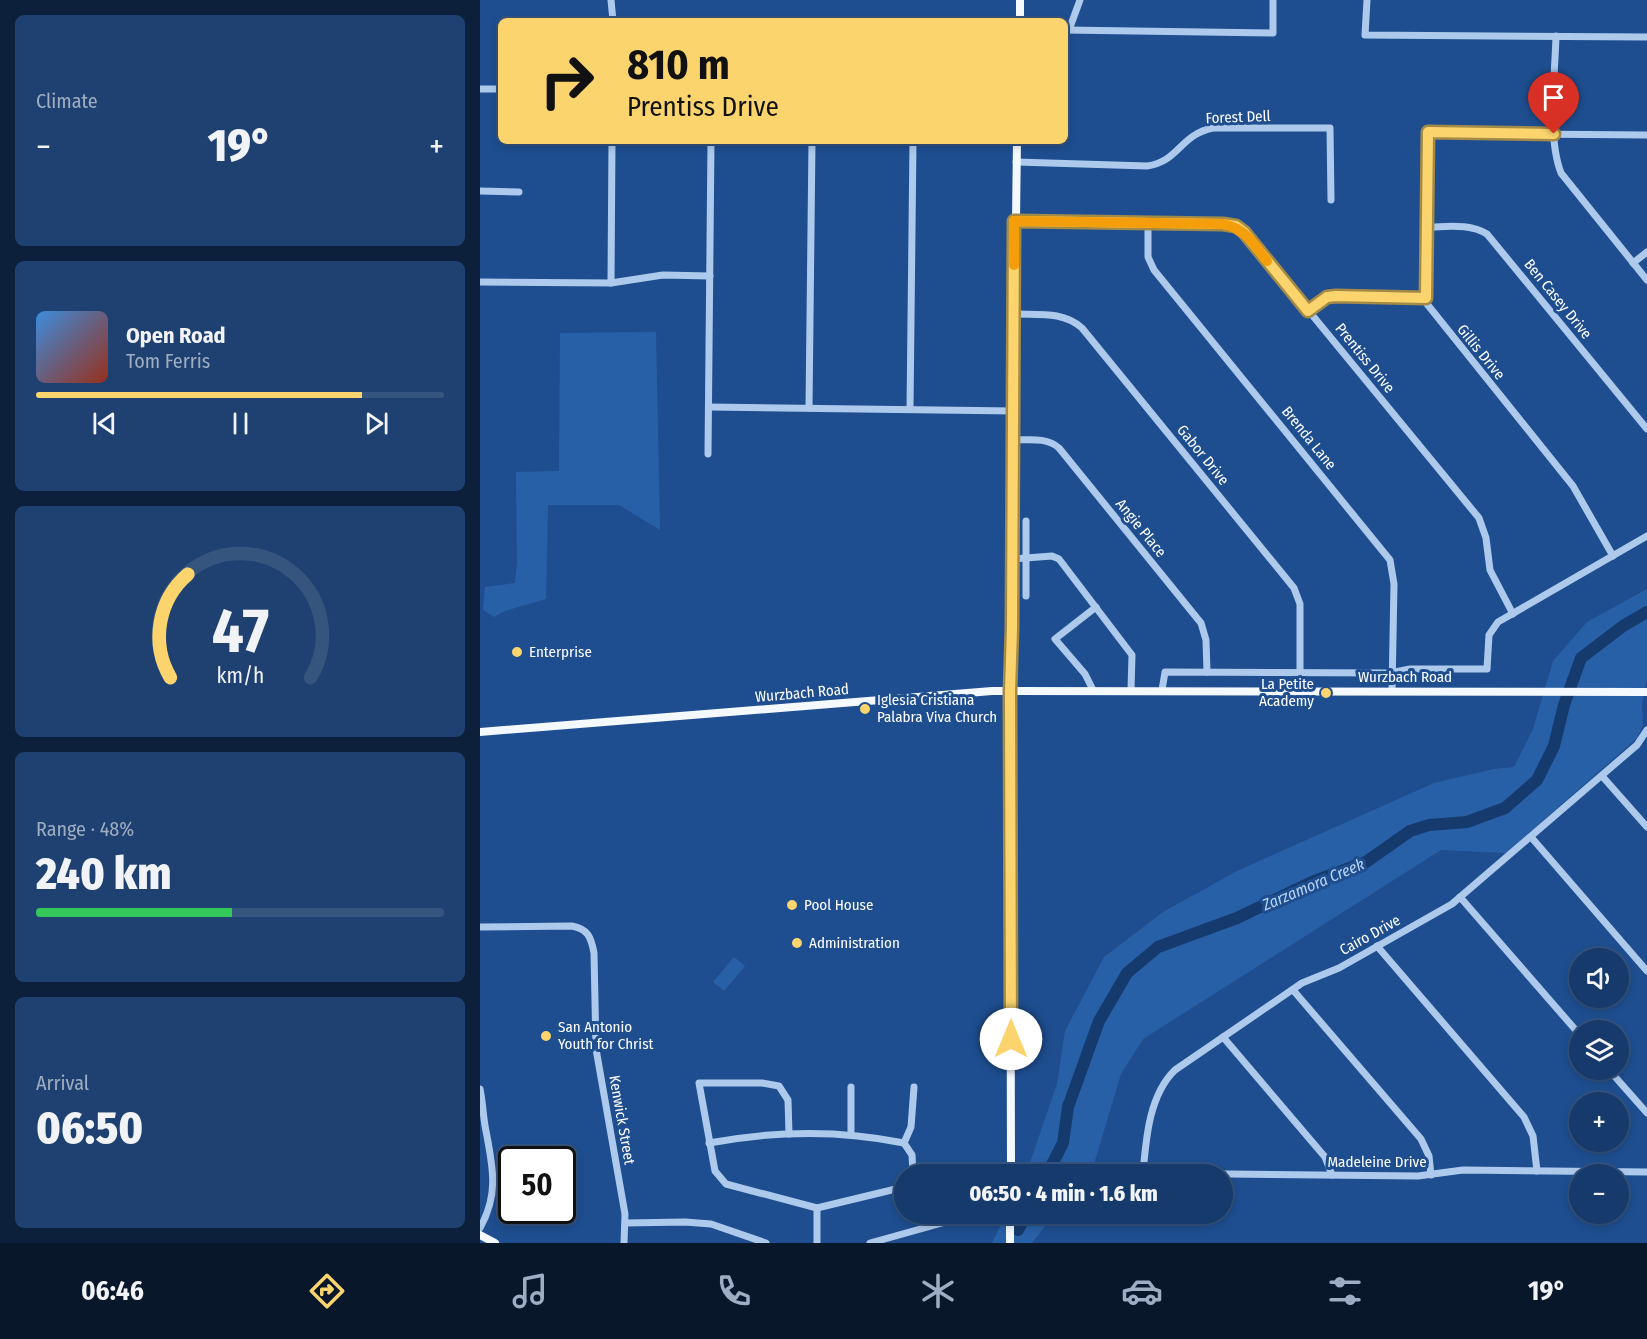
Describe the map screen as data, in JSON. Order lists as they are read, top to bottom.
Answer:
{
  "streets": {
    "main road": ["Wurzbach Road"],
    "street": [
      "Forest Dell",
      "Ben Casey Drive",
      "Gillis Drive",
      "Prentiss Drive",
      "Brenda Lane",
      "Gabor Drive",
      "Angie Place",
      "Cairo Drive",
      "Kenwick Street",
      "Madeleine Drive"
    ]
  },
  "crossings": [
    ["Ben Casey Drive", "Gillis Drive"],
    ["Prentiss Drive", "Brenda Lane"],
    ["Prentiss Drive", "Wurzbach Road"],
    ["Brenda Lane", "Wurzbach Road"],
    ["Gabor Drive", "Wurzbach Road"],
    ["Angie Place", "Wurzbach Road"]
  ],
  "water": ["Zarzamora Creek"],
  "places": [
    "Enterprise",
    "La Petite Academy",
    "Iglesia Cristiana Palabra Viva Church",
    "Pool House",
    "Administration",
    "San Antonio Youth for Christ"
  ],
  "page": {
    "tile": [
      "Climate",
      ["Range · 48%", "240 km"],
      ["Arrival", "06:50"]
    ],
    "turn": ["810 m", "Prentiss Drive"],
    "heat": ["−", "19°", "+"],
    "song": ["Open Road", "Tom Ferris"],
    "map_buttons": ["+", "−"],
    "limit": "50",
    "trip": "06:50 · 4 min · 1.6 km",
    "tabs": ["06:46", "19°"],
    "gauge": ["47", "km/h"]
  }
}
